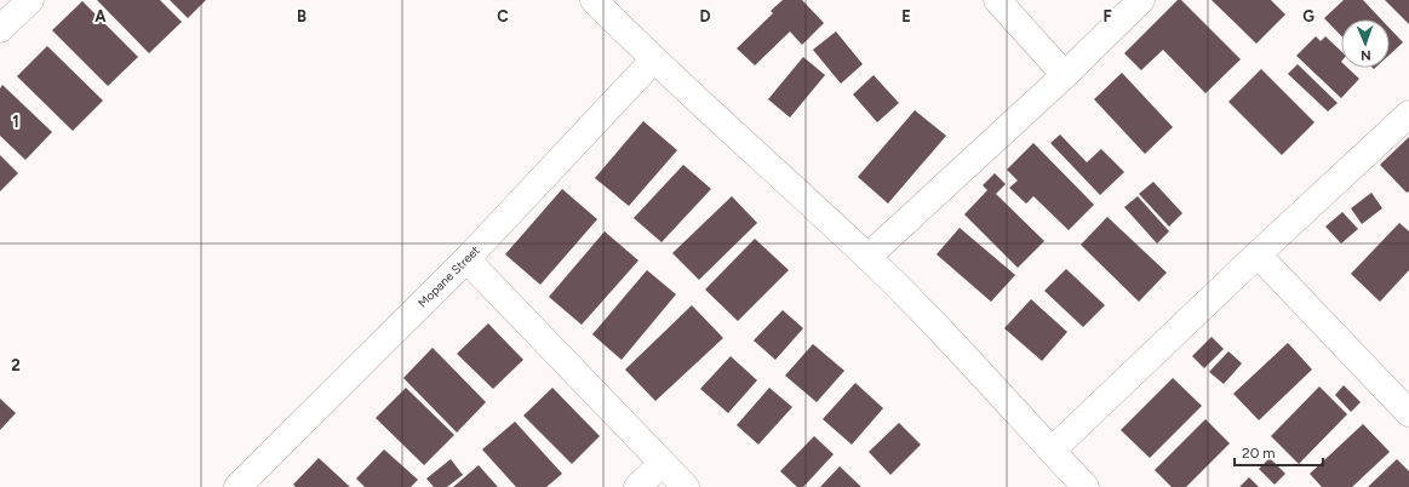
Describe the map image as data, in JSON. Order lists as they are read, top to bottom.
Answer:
{
  "streets": {
    "street": ["Mopane Street"]
  },
  "scale_bar": "20 m",
  "north": "bottom",
  "grid": {
    "columns": [
      "A",
      "B",
      "C",
      "D",
      "E",
      "F",
      "G"
    ],
    "rows": ["1", "2"]
  }
}
